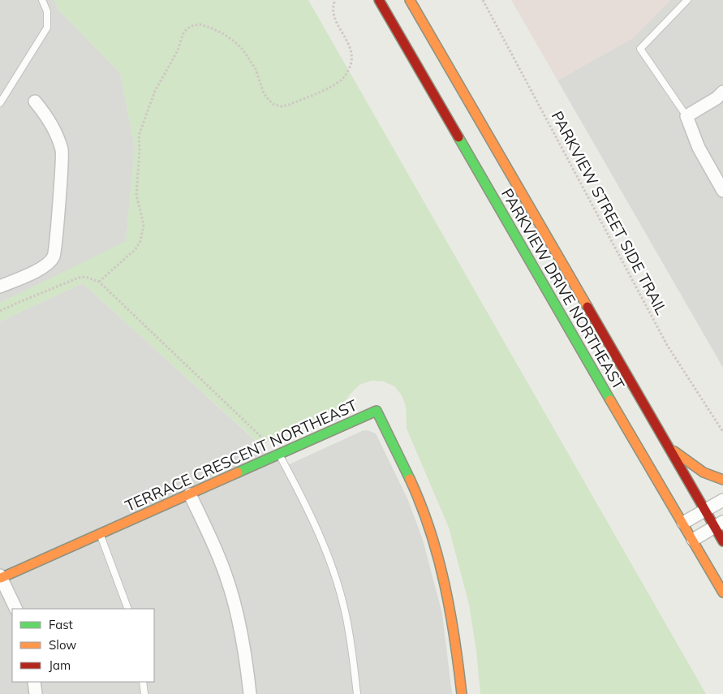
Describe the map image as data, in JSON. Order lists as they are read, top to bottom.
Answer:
{
  "streets": {
    "main road": ["PARKVIEW DRIVE NORTHEAST", "TERRACE CRESCENT NORTHEAST"],
    "path": ["PARKVIEW STREET SIDE TRAIL"]
  },
  "legend": ["Fast", "Slow", "Jam"]
}
